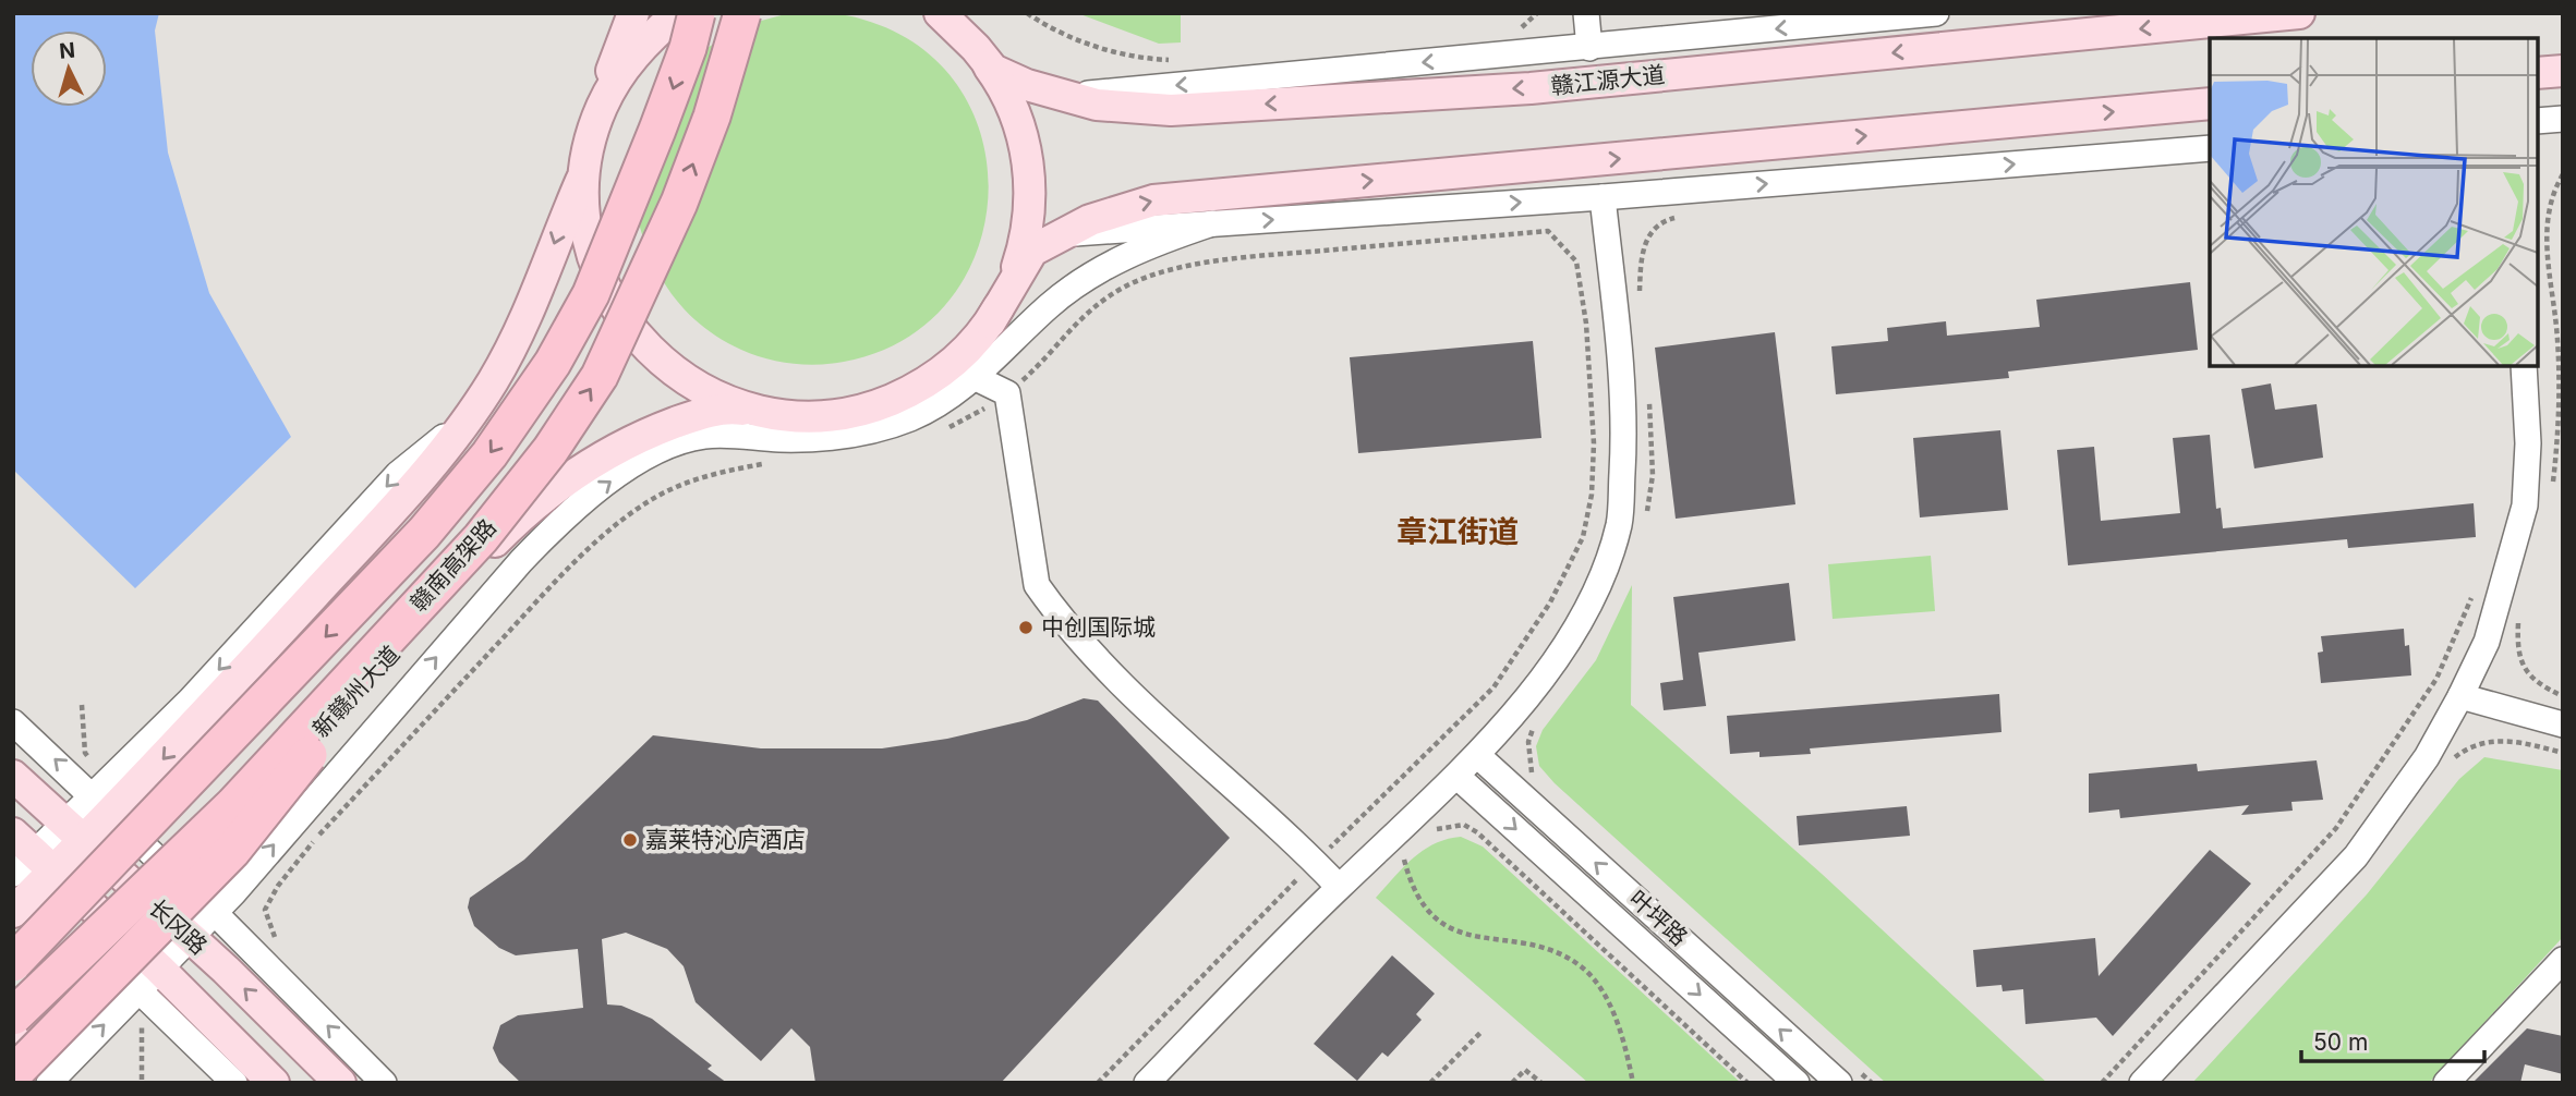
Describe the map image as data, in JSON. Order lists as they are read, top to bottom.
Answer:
{
  "streets": {
    "highway": ["赣南高架路"],
    "main road": ["赣江源大道", "新赣州大道", "长冈路"],
    "street": ["叶坪路"]
  },
  "crossings": [
    ["新赣州大道", "长冈路"]
  ],
  "districts": ["章江街道"],
  "places": ["中创国际城", "嘉莱特沁庐酒店"],
  "scale_bar": "50 m",
  "north": "top"
}
